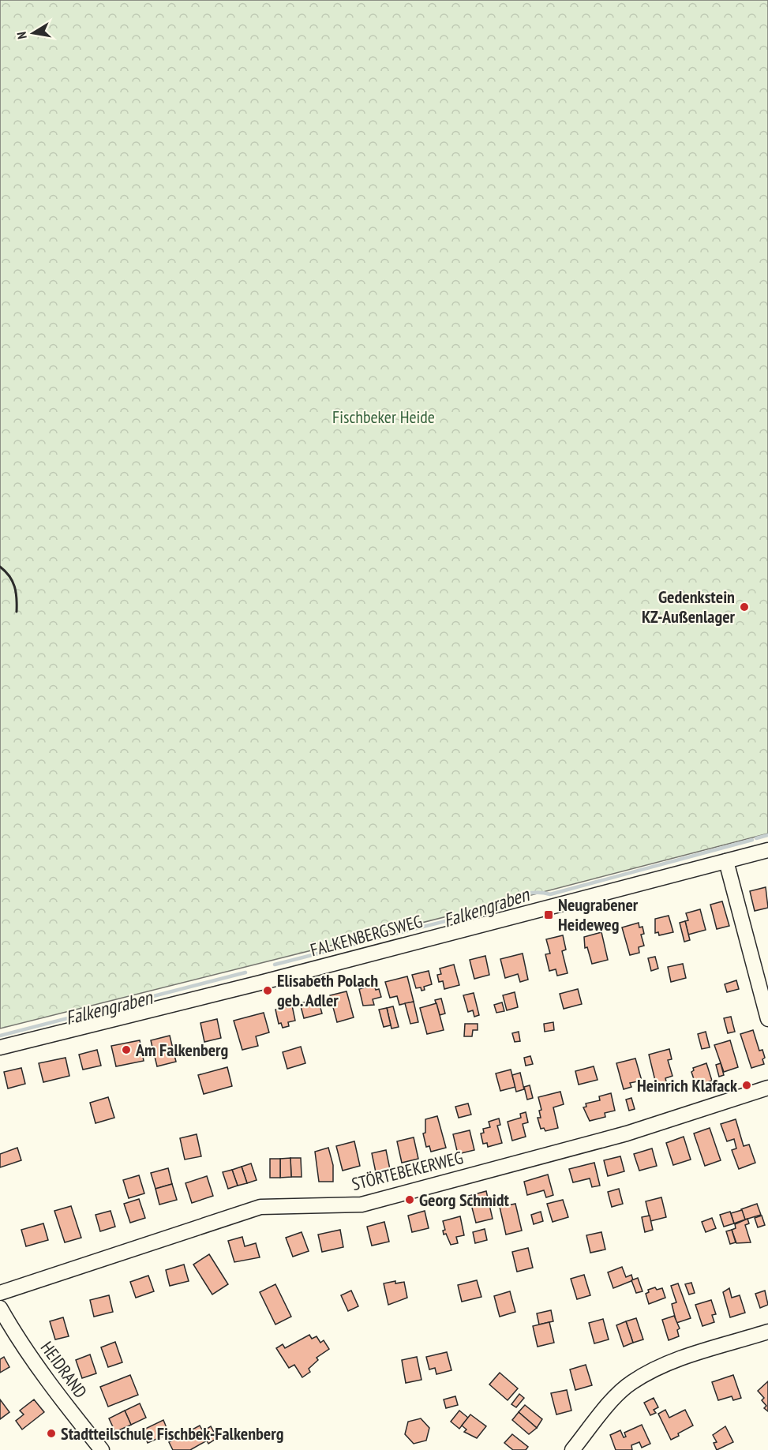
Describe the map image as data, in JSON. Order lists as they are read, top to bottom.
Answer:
{
  "streets": {
    "street": ["FALKENBERGSWEG", "STÖRTEBEKERWEG", "HEIDRAND"]
  },
  "water": ["Falkengraben"],
  "parks": ["Fischbeker Heide"],
  "places": {
    "other": [
      "Gedenkstein KZ-Außenlager",
      "Elisabeth Polach geb. Adler",
      "Am Falkenberg",
      "Heinrich Klafack",
      "Georg Schmidt",
      "Stadtteilschule Fischbek-Falkenberg"
    ],
    "transit": ["Neugrabener Heideweg"]
  },
  "north": "left"
}
